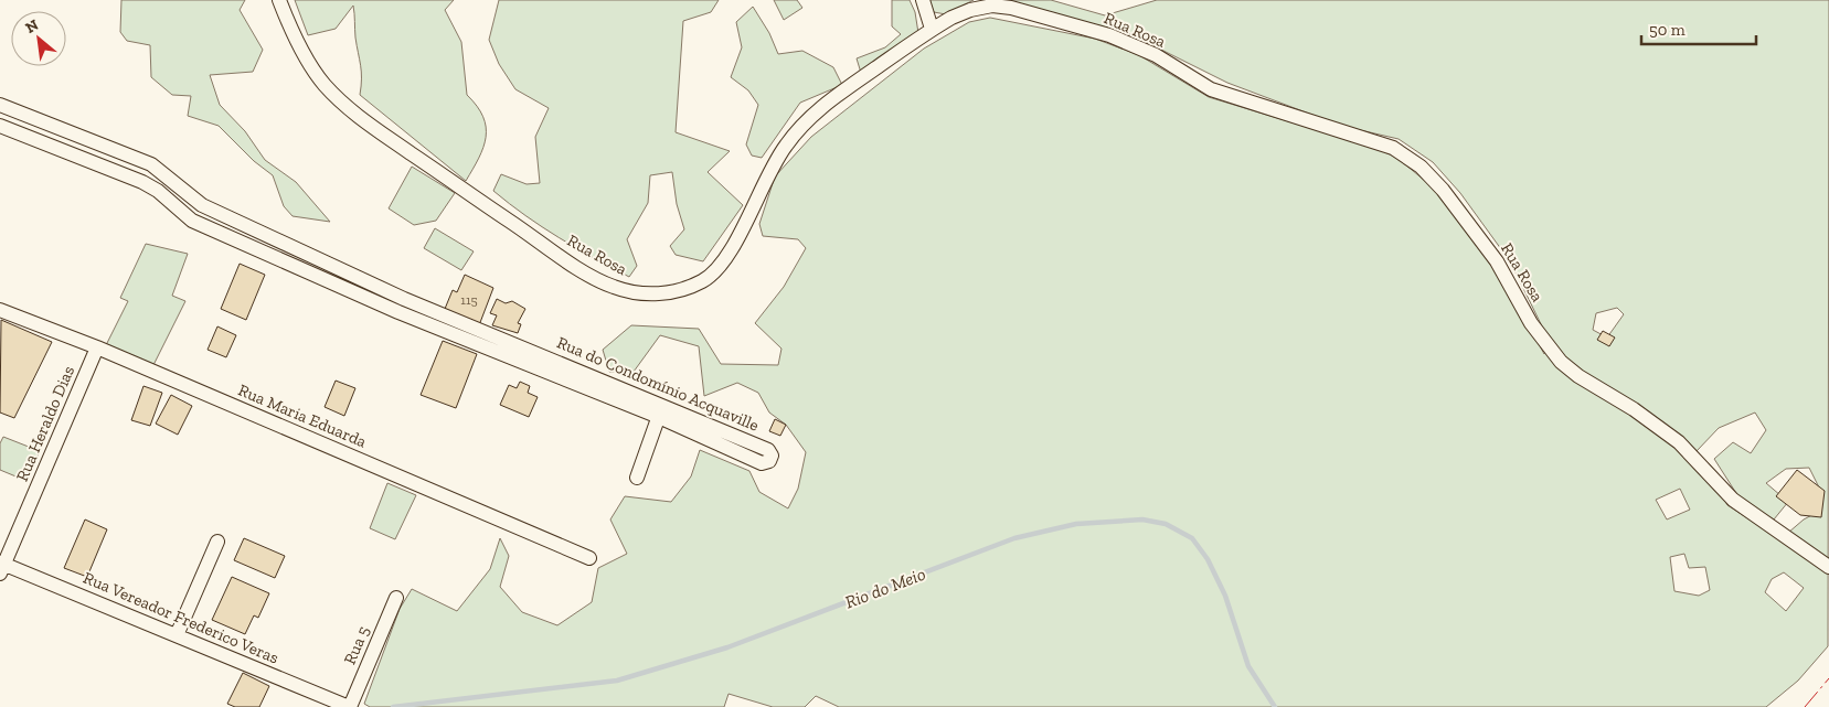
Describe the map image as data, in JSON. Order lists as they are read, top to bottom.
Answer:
{
  "streets": {
    "street": [
      "Rua Rosa",
      "Rua do Condomínio Acquaville",
      "Rua Maria Eduarda",
      "Rua Heraldo Dias",
      "Rua Vereador Frederico Veras",
      "Rua 5"
    ]
  },
  "crossings": [
    ["Rua Maria Eduarda", "Rua Heraldo Dias"],
    ["Rua Heraldo Dias", "Rua Vereador Frederico Veras"],
    ["Rua Vereador Frederico Veras", "Rua 5"]
  ],
  "water": ["Rio do Meio"],
  "house_numbers": ["115"],
  "scale_bar": "50 m",
  "north": "top left"
}
